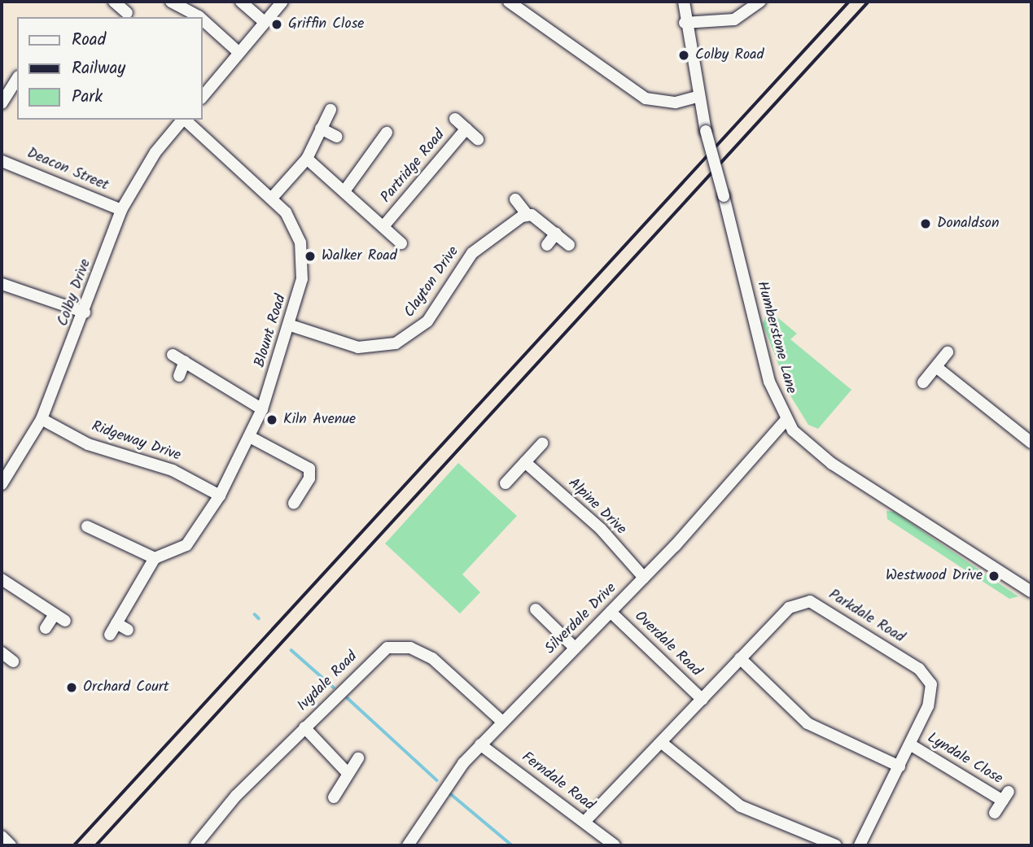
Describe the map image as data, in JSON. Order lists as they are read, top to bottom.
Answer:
{
  "streets": {
    "street": [
      "Partridge Road",
      "Deacon Street",
      "Clayton Drive",
      "Colby Drive",
      "Blount Road",
      "Humberstone Lane",
      "Ridgeway Drive",
      "Alpine Drive",
      "Parkdale Road",
      "Silverdale Drive",
      "Overdale Road",
      "Ivydale Road",
      "Lyndale Close",
      "Ferndale Road"
    ]
  },
  "crossings": [
    ["Deacon Street", "Colby Drive"],
    ["Clayton Drive", "Blount Road"],
    ["Colby Drive", "Ridgeway Drive"],
    ["Blount Road", "Ridgeway Drive"],
    ["Humberstone Lane", "Silverdale Drive"],
    ["Alpine Drive", "Silverdale Drive"],
    ["Parkdale Road", "Overdale Road"],
    ["Parkdale Road", "Lyndale Close"],
    ["Parkdale Road", "Ferndale Road"],
    ["Silverdale Drive", "Overdale Road"],
    ["Silverdale Drive", "Ivydale Road"],
    ["Silverdale Drive", "Ferndale Road"]
  ],
  "places": [
    "Griffin Close",
    "Colby Road",
    "Donaldson",
    "Walker Road",
    "Kiln Avenue",
    "Westwood Drive",
    "Orchard Court"
  ],
  "legend": ["Road", "Railway", "Park"]
}
